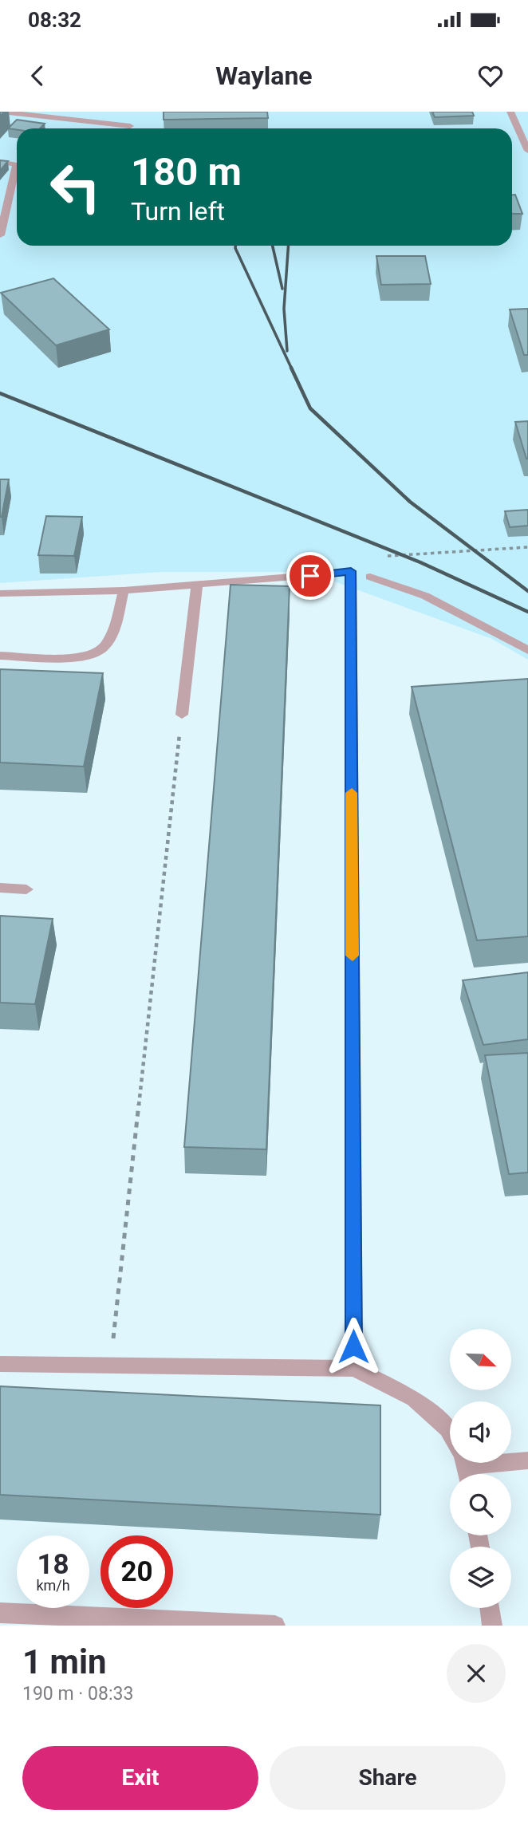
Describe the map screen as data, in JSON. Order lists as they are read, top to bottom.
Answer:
{
  "north": "bottom right",
  "page": {
    "status": "08:32",
    "header": "Waylane",
    "turn": ["180 m", "Turn left"],
    "speed": "18 km/h",
    "limit": "20",
    "heading": ["1 min", "190 m · 08:33"],
    "buttons": ["Exit", "Share"]
  }
}
